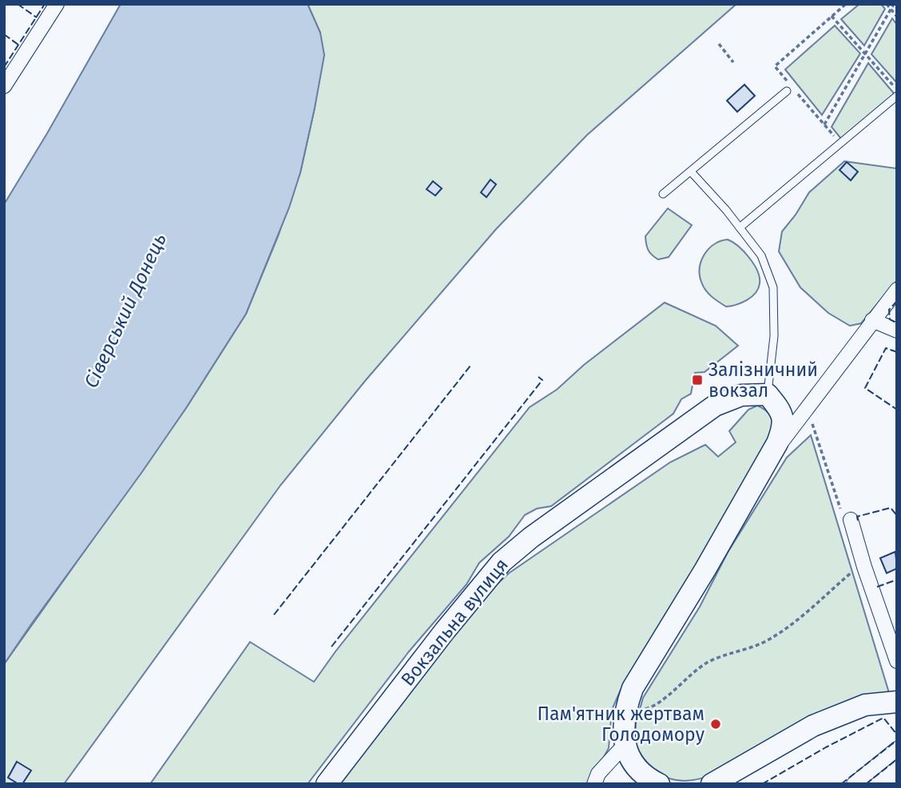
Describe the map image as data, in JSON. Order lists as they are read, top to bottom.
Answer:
{
  "streets": {
    "main road": ["Вокзальна вулиця"]
  },
  "water": ["Сіверський Донець"],
  "places": {
    "transit": ["Залізничний вокзал"],
    "other": ["Пам'ятник жертвам Голодомору"]
  }
}
